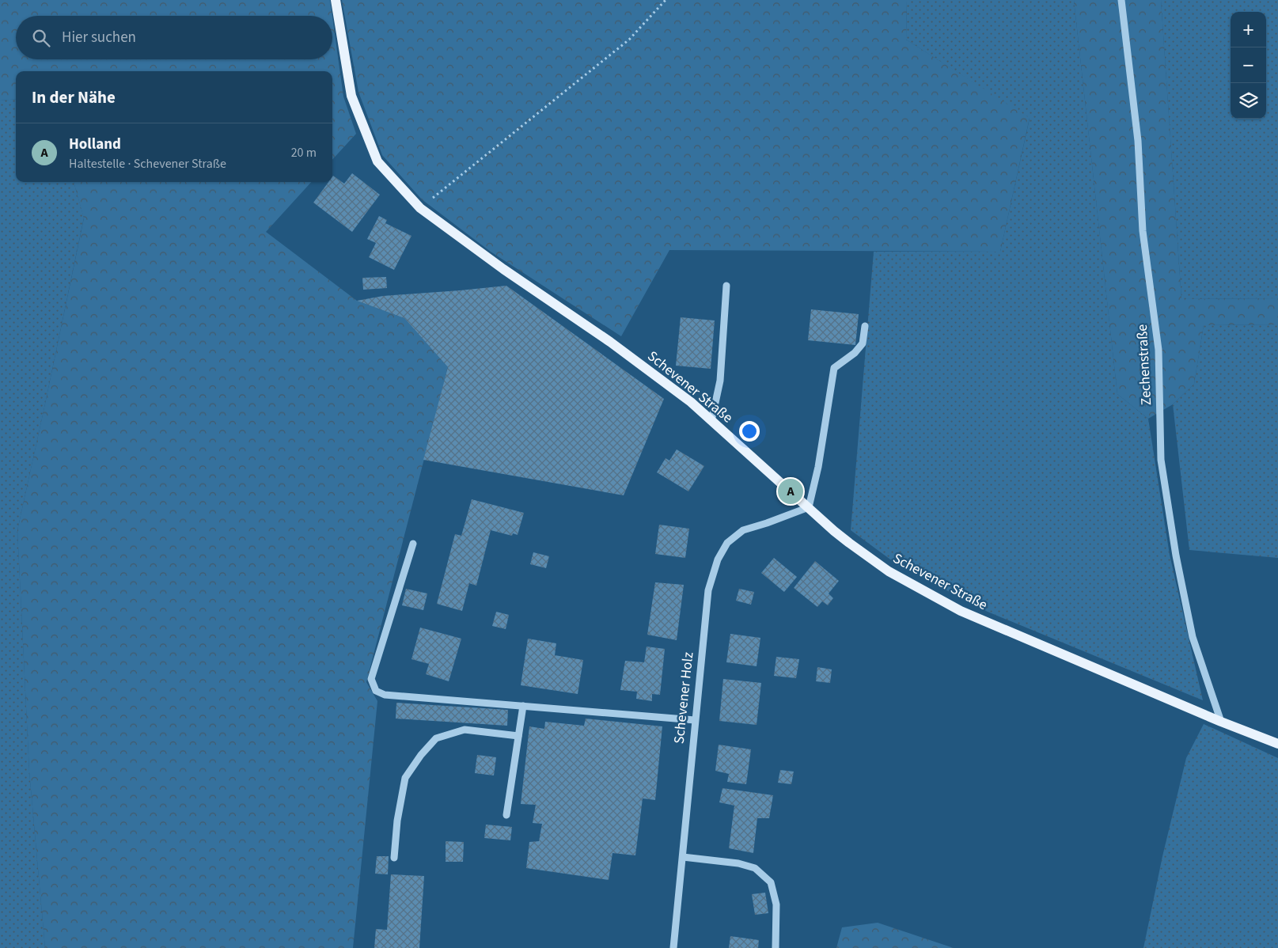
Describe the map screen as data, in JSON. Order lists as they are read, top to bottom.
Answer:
{
  "streets": {
    "main road": ["Schevener Straße"],
    "street": ["Zechenstraße", "Schevener Holz"]
  },
  "crossings": [
    ["Zechenstraße", "Schevener Straße"],
    ["Schevener Straße", "Schevener Holz"]
  ],
  "page": {
    "map_buttons": ["+", "−"],
    "search": "Hier suchen",
    "heading": "In der Nähe",
    "list": [
      {
        "mark": "A",
        "name": "Holland",
        "note": "Haltestelle · Schevener Straße",
        "value": "20 m"
      }
    ],
    "pins": "A"
  }
}
